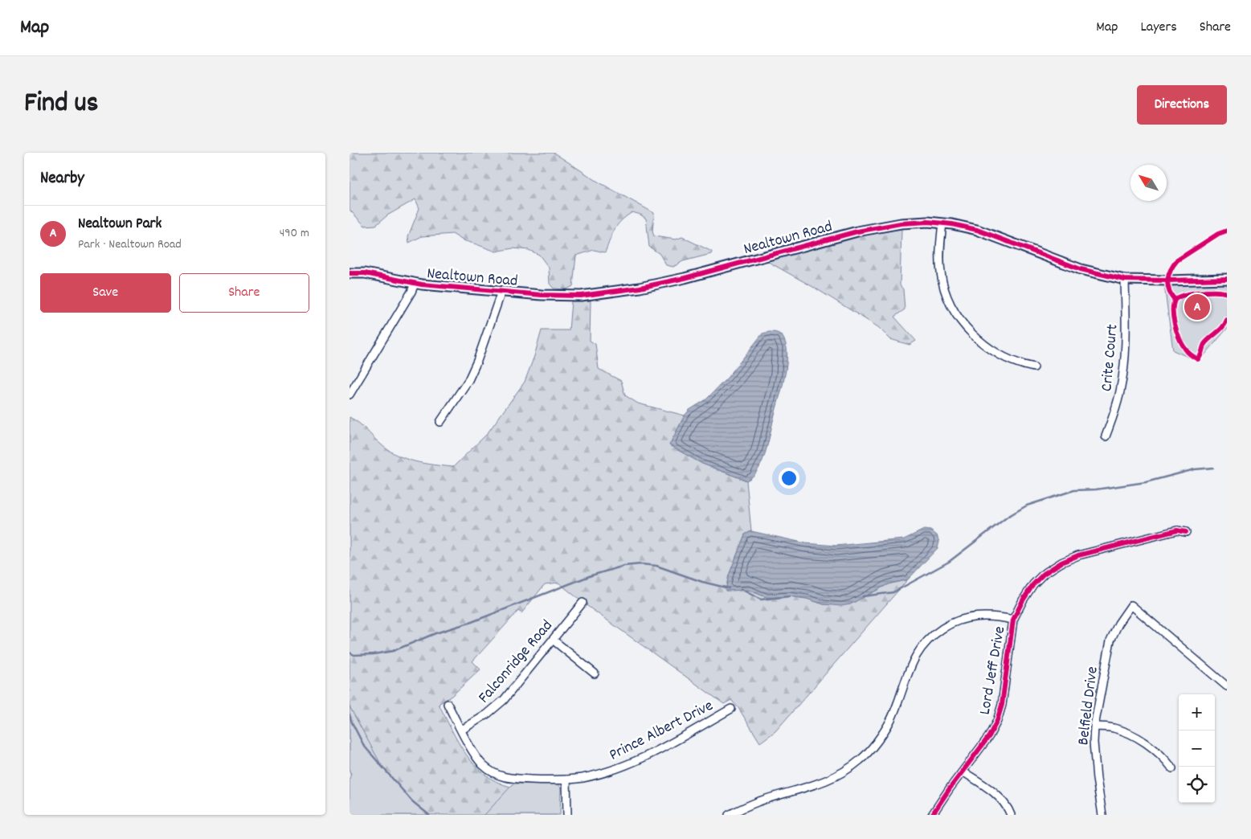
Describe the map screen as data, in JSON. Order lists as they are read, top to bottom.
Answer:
{
  "streets": {
    "street": [
      "Nealtown Road",
      "Crite Court",
      "Falconridge Road",
      "Lord Jeff Drive",
      "Belfield Drive",
      "Prince Albert Drive"
    ]
  },
  "crossings": [
    ["Nealtown Road", "Crite Court"],
    ["Falconridge Road", "Prince Albert Drive"]
  ],
  "north": "top left",
  "page": {
    "header": "Map",
    "nav": ["Map", "Layers", "Share"],
    "title": "Find us",
    "buttons": [
      "Directions",
      ["Save", "Share"]
    ],
    "heading": "Nearby",
    "list": [
      {
        "mark": "A",
        "name": "Nealtown Park",
        "note": "Park · Nealtown Road",
        "value": "490 m"
      }
    ],
    "pins": "A",
    "map_buttons": ["+", "−"]
  }
}
